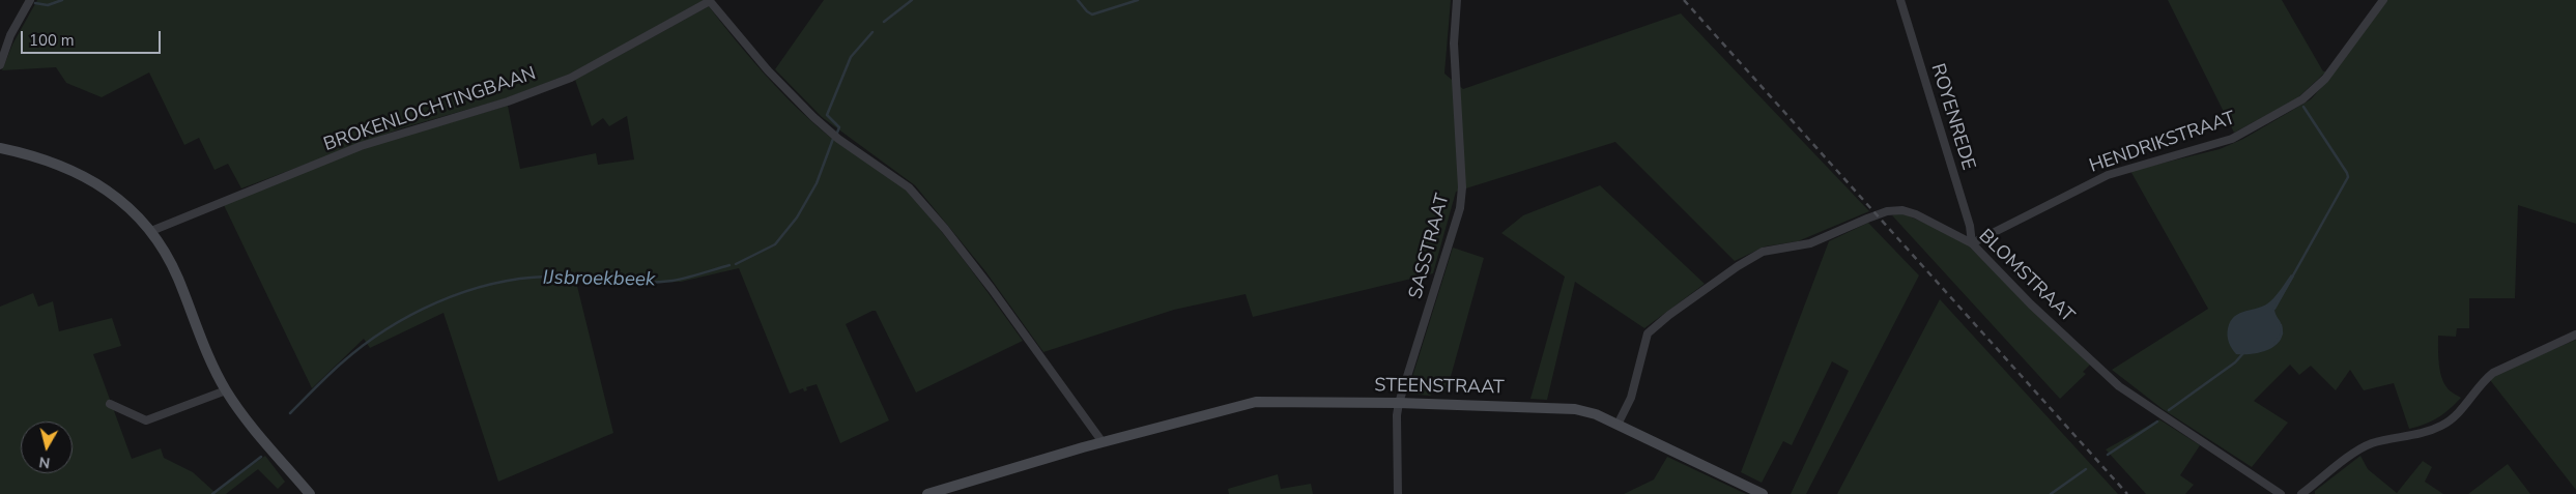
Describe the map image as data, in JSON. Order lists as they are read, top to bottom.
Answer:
{
  "streets": {
    "street": [
      "BROKENLOCHTINGBAAN",
      "ROYENREDE",
      "HENDRIKSTRAAT",
      "SASSTRAAT",
      "BLOMSTRAAT",
      "STEENSTRAAT"
    ]
  },
  "crossings": [
    ["ROYENREDE", "HENDRIKSTRAAT"],
    ["ROYENREDE", "BLOMSTRAAT"],
    ["HENDRIKSTRAAT", "BLOMSTRAAT"],
    ["SASSTRAAT", "STEENSTRAAT"],
    ["BLOMSTRAAT", "STEENSTRAAT"]
  ],
  "water": ["IJsbroekbeek"],
  "scale_bar": "100 m",
  "north": "bottom"
}
